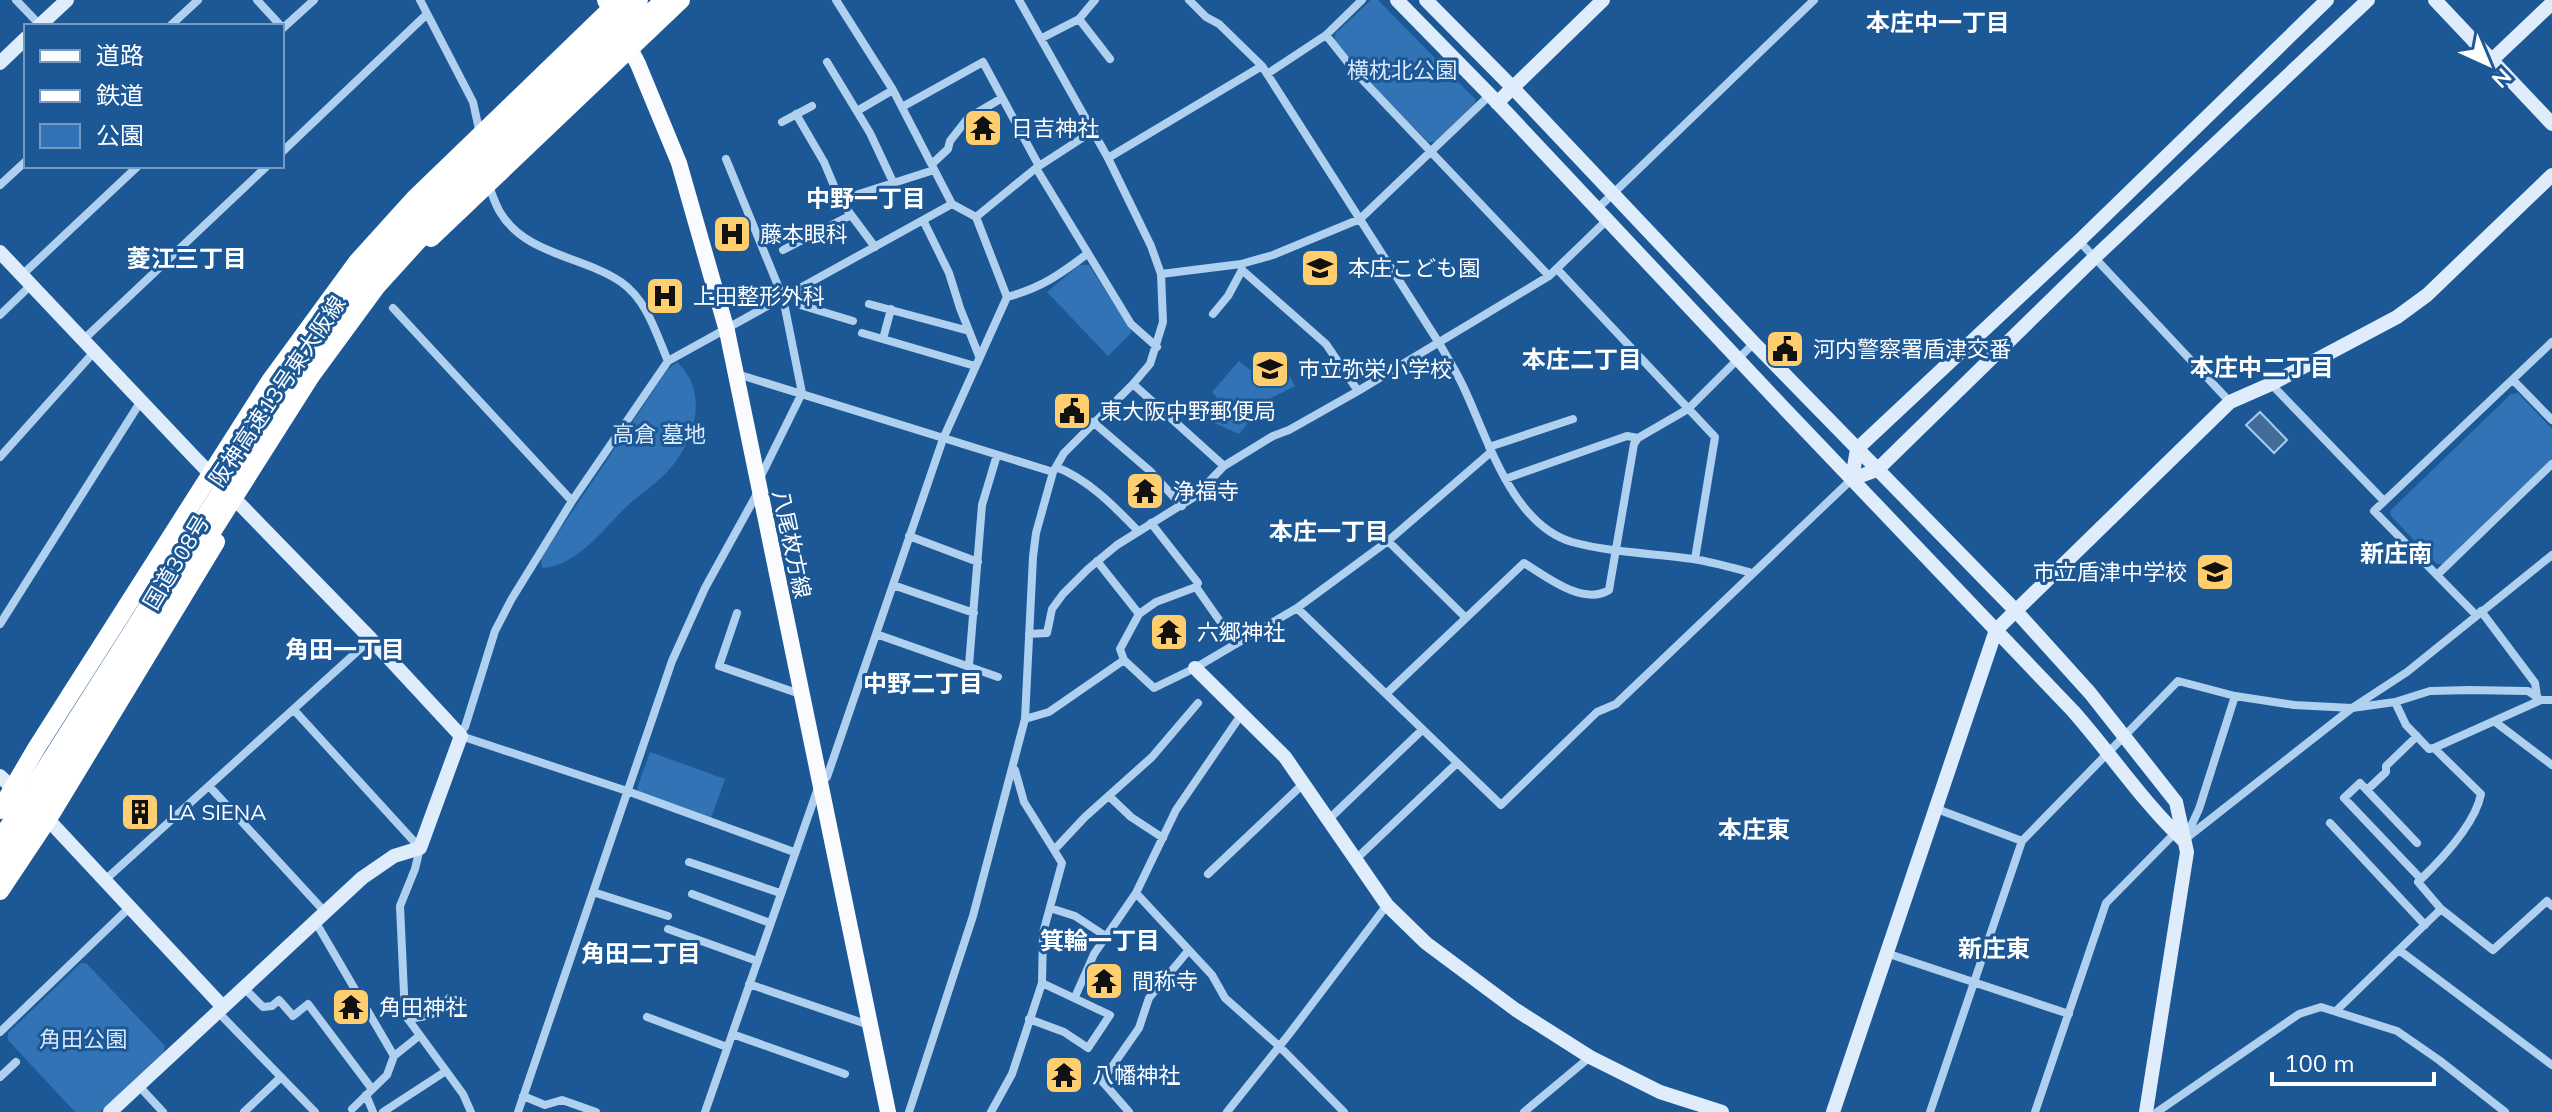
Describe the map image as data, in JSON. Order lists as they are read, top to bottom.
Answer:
{
  "streets": {
    "highway": ["阪神高速13号東大阪線", "国道308号"],
    "main road": ["八尾枚方線"]
  },
  "crossings": [
    ["八尾枚方線", "国道308号"]
  ],
  "districts": [
    "本庄中一丁目",
    "中野一丁目",
    "菱江三丁目",
    "本庄二丁目",
    "本庄中二丁目",
    "本庄一丁目",
    "新庄南",
    "角田一丁目",
    "中野二丁目",
    "本庄東",
    "箕輪一丁目",
    "新庄東",
    "角田二丁目"
  ],
  "parks": ["横枕北公園", "高倉 墓地", "角田公園"],
  "places": {
    "temple": [
      "日吉神社",
      "浄福寺",
      "六郷神社",
      "間称寺",
      "角田神社",
      "八幡神社"
    ],
    "hospital": ["藤本眼科", "上田整形外科"],
    "school or university": ["本庄こども園", "市立弥栄小学校", "市立盾津中学校"],
    "public building": ["河内警察署盾津交番", "東大阪中野郵便局"],
    "building": ["LA SIENA"]
  },
  "legend": ["道路", "鉄道", "公園"],
  "scale_bar": "100 m",
  "north": "bottom right"
}
